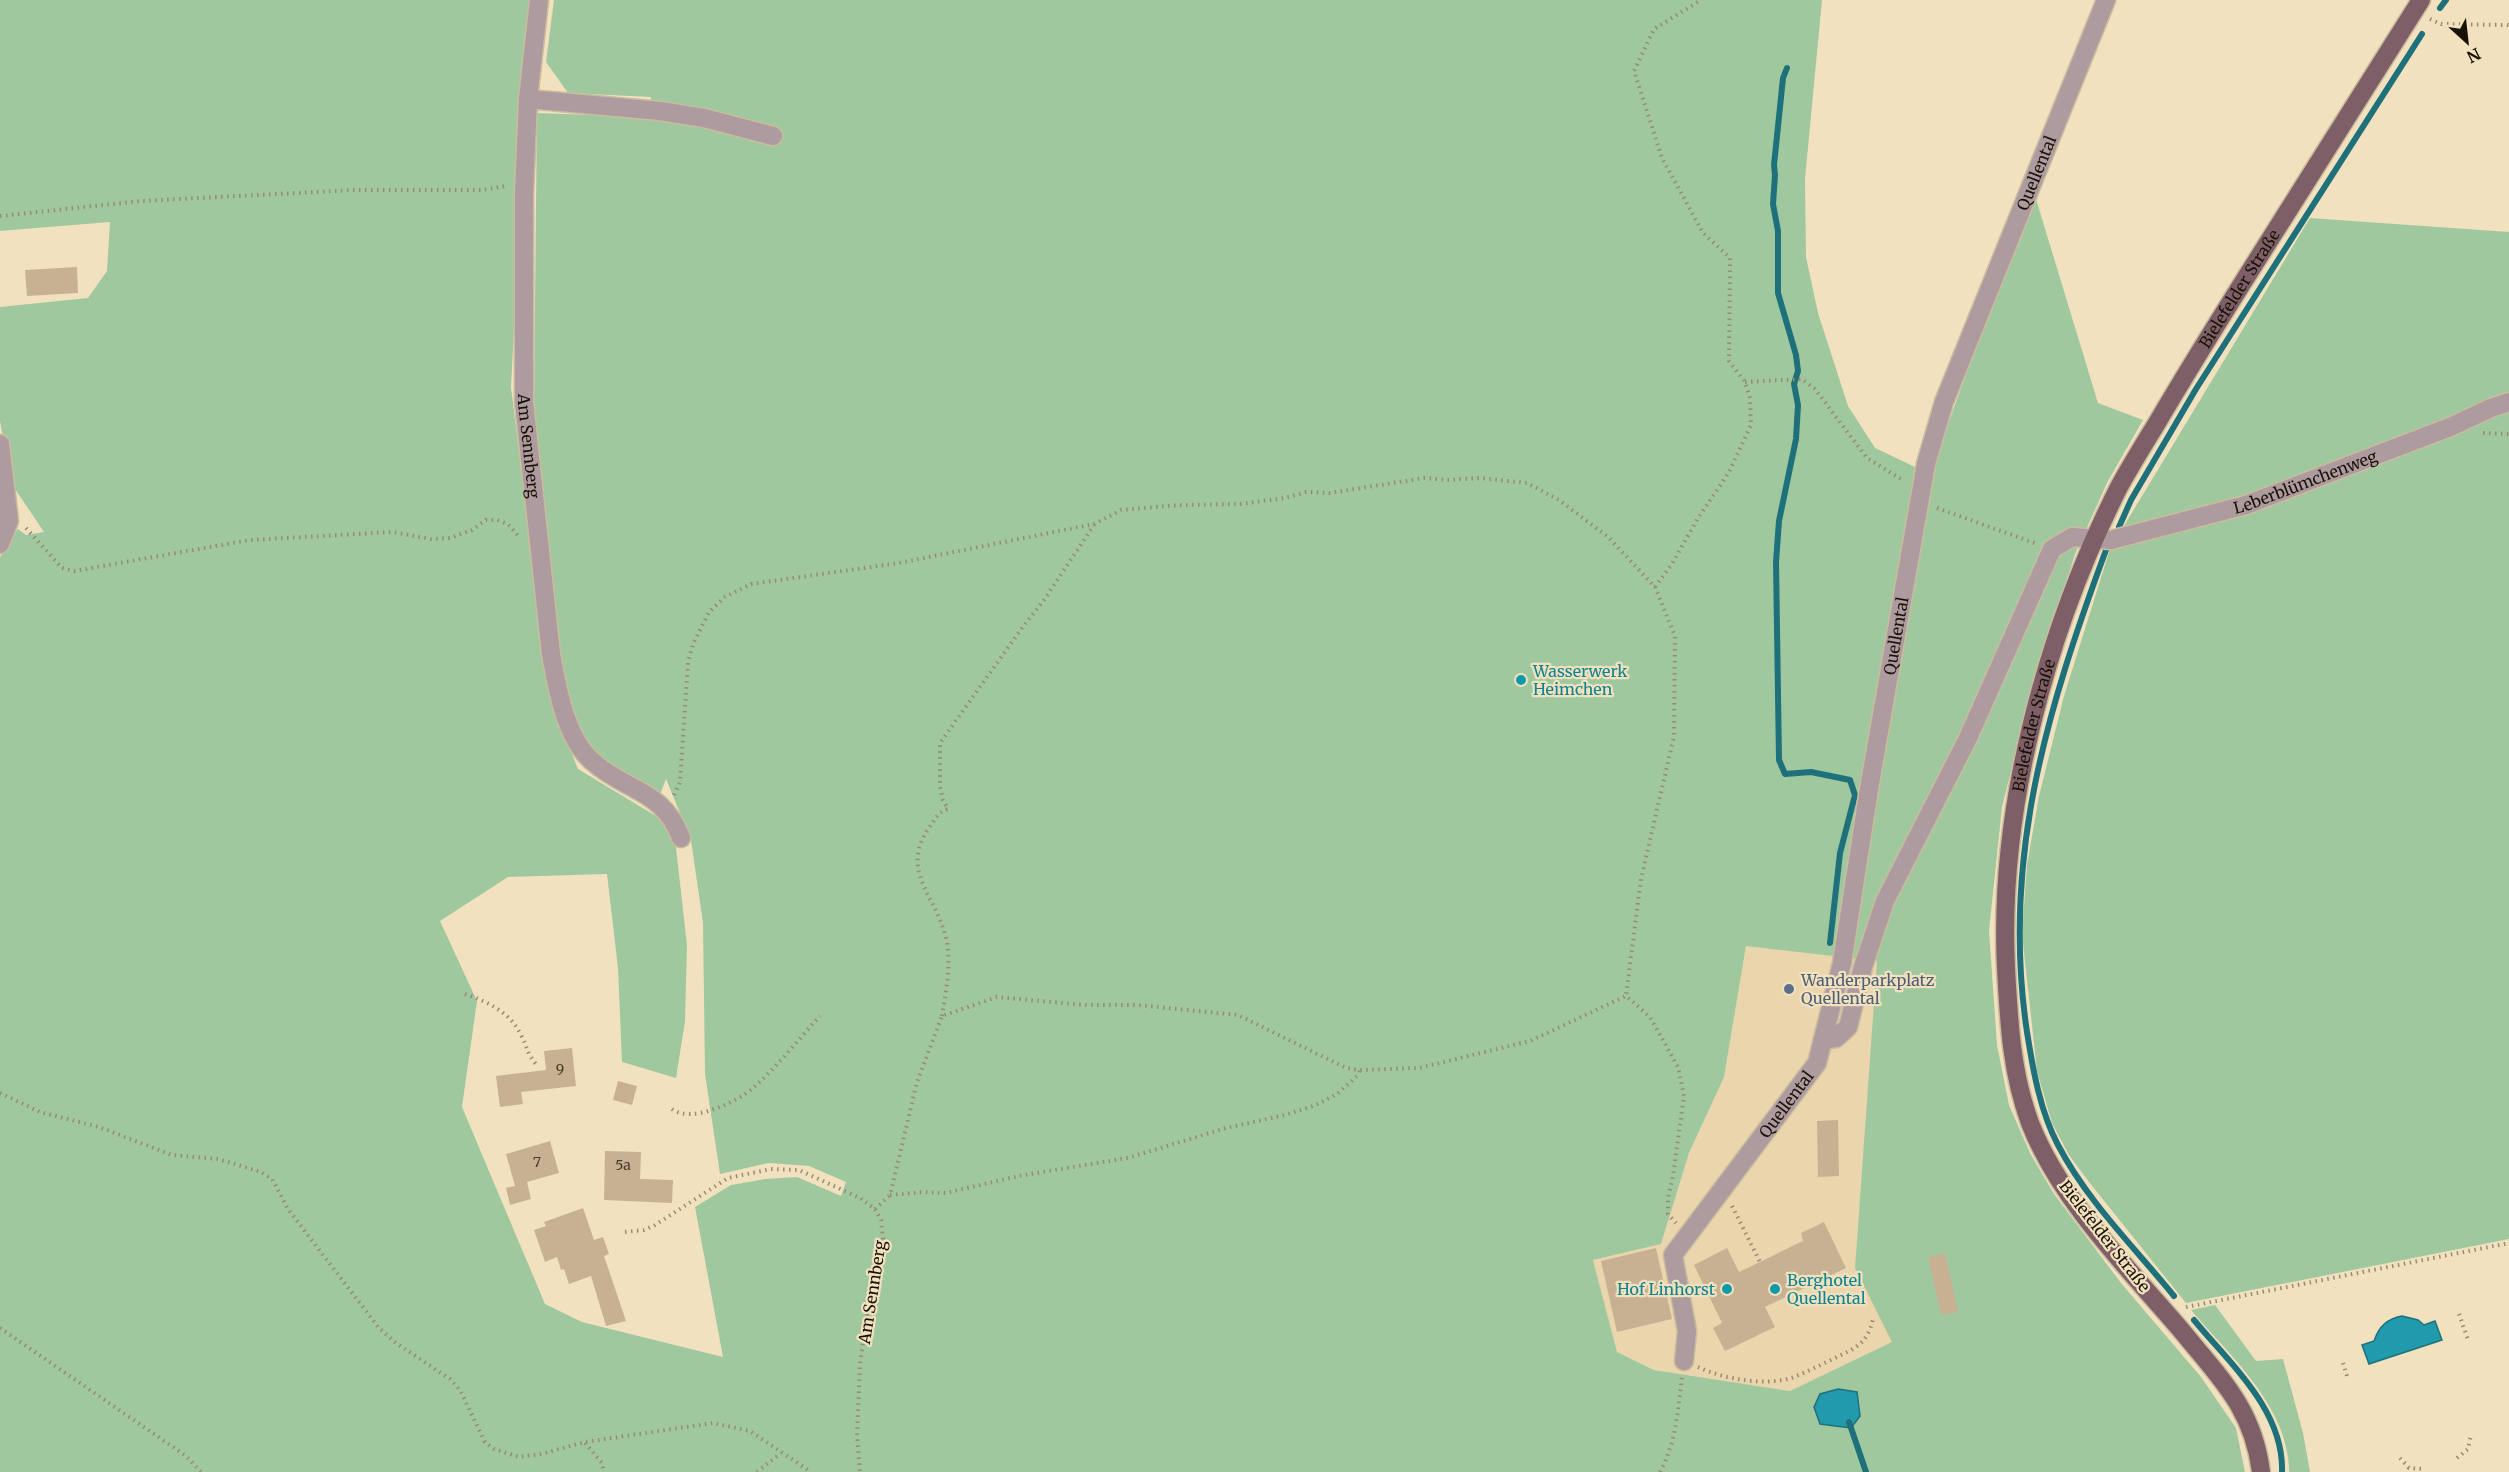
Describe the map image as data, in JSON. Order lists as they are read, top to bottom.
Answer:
{
  "streets": {
    "main road": ["Bielefelder Straße"],
    "street": ["Quellental", "Am Sennberg", "Leberblümchenweg"]
  },
  "crossings": [
    ["Bielefelder Straße", "Leberblümchenweg"]
  ],
  "places": [
    "Wasserwerk Heimchen",
    "Wanderparkplatz Quellental",
    "Hof Linhorst",
    "Berghotel Quellental"
  ],
  "house_numbers": ["9", "7", "5a"],
  "north": "bottom right"
}
